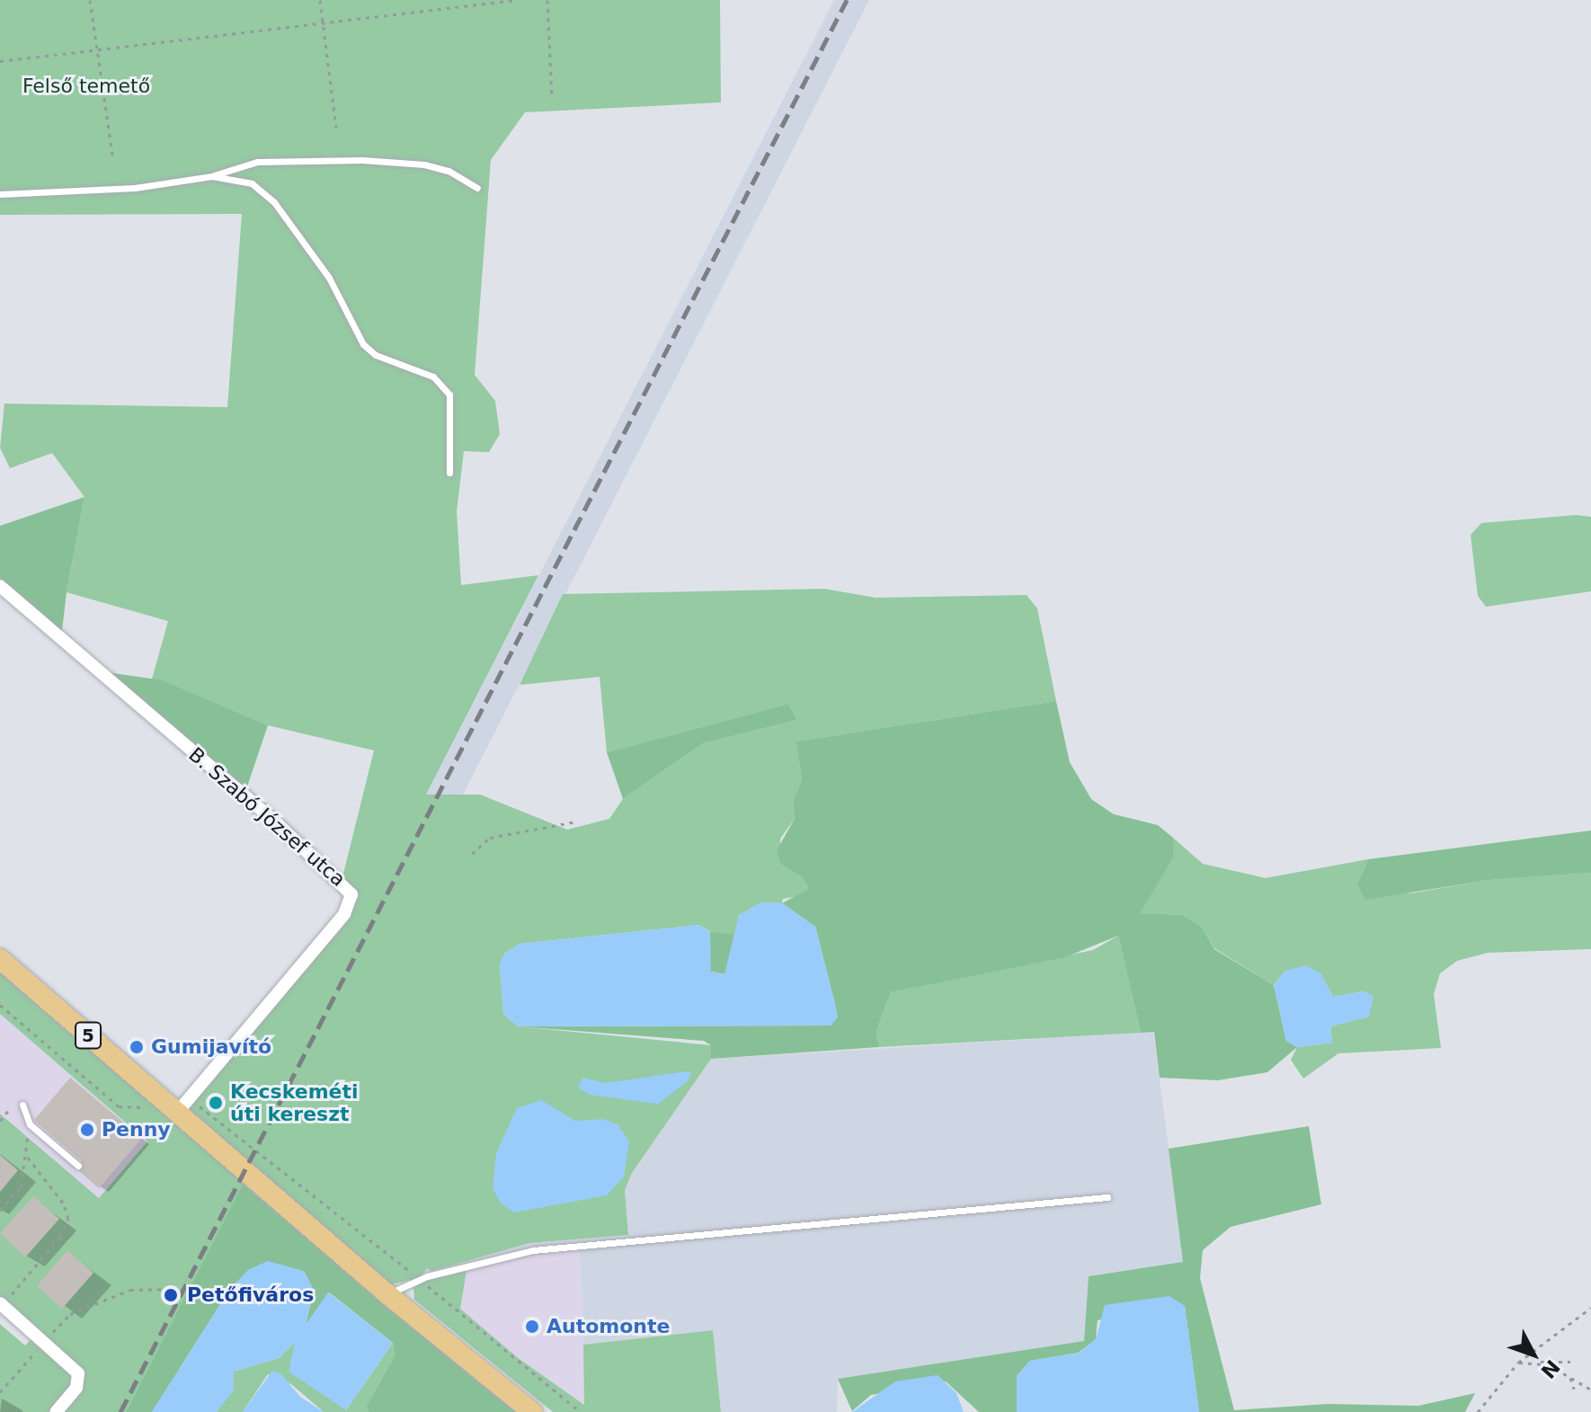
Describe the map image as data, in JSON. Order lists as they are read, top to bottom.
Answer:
{
  "streets": {
    "main road": ["5"],
    "street": ["B. Szabó József utca"]
  },
  "crossings": [
    ["B. Szabó József utca", "5"]
  ],
  "parks": ["Felső temető"],
  "places": [
    "Gumijavító",
    "Kecskeméti úti kereszt",
    "Penny",
    "Petőfiváros",
    "Automonte"
  ],
  "north": "bottom right"
}
